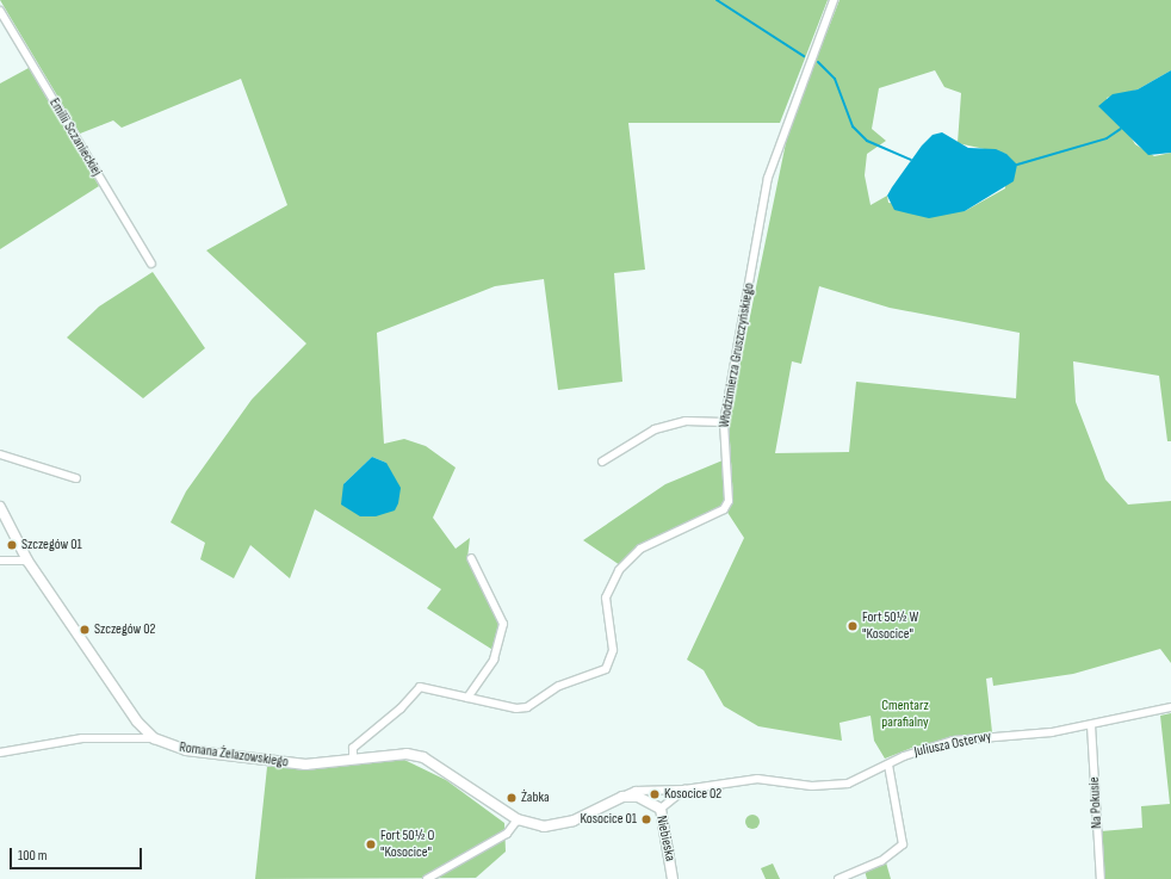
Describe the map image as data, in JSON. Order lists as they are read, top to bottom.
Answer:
{
  "streets": {
    "street": [
      "Emilii Sczanieckiej",
      "Włodzimierza Gruszczyńskiego",
      "Juliusza Osterwy",
      "Romana Żelazowskiego",
      "Na Pokusie",
      "Niebieska"
    ]
  },
  "crossings": [
    ["Włodzimierza Gruszczyńskiego", "Romana Żelazowskiego"],
    ["Juliusza Osterwy", "Romana Żelazowskiego"],
    ["Juliusza Osterwy", "Na Pokusie"],
    ["Juliusza Osterwy", "Niebieska"]
  ],
  "parks": ["Cmentarz parafialny"],
  "places": [
    "Szczegów 01",
    "Fort 50½ W \"Kosocice\"",
    "Szczegów 02",
    "Kosocice 02",
    "Żabka",
    "Kosocice 01",
    "Fort 50½ O \"Kosocice\""
  ],
  "scale_bar": "100 m"
}
